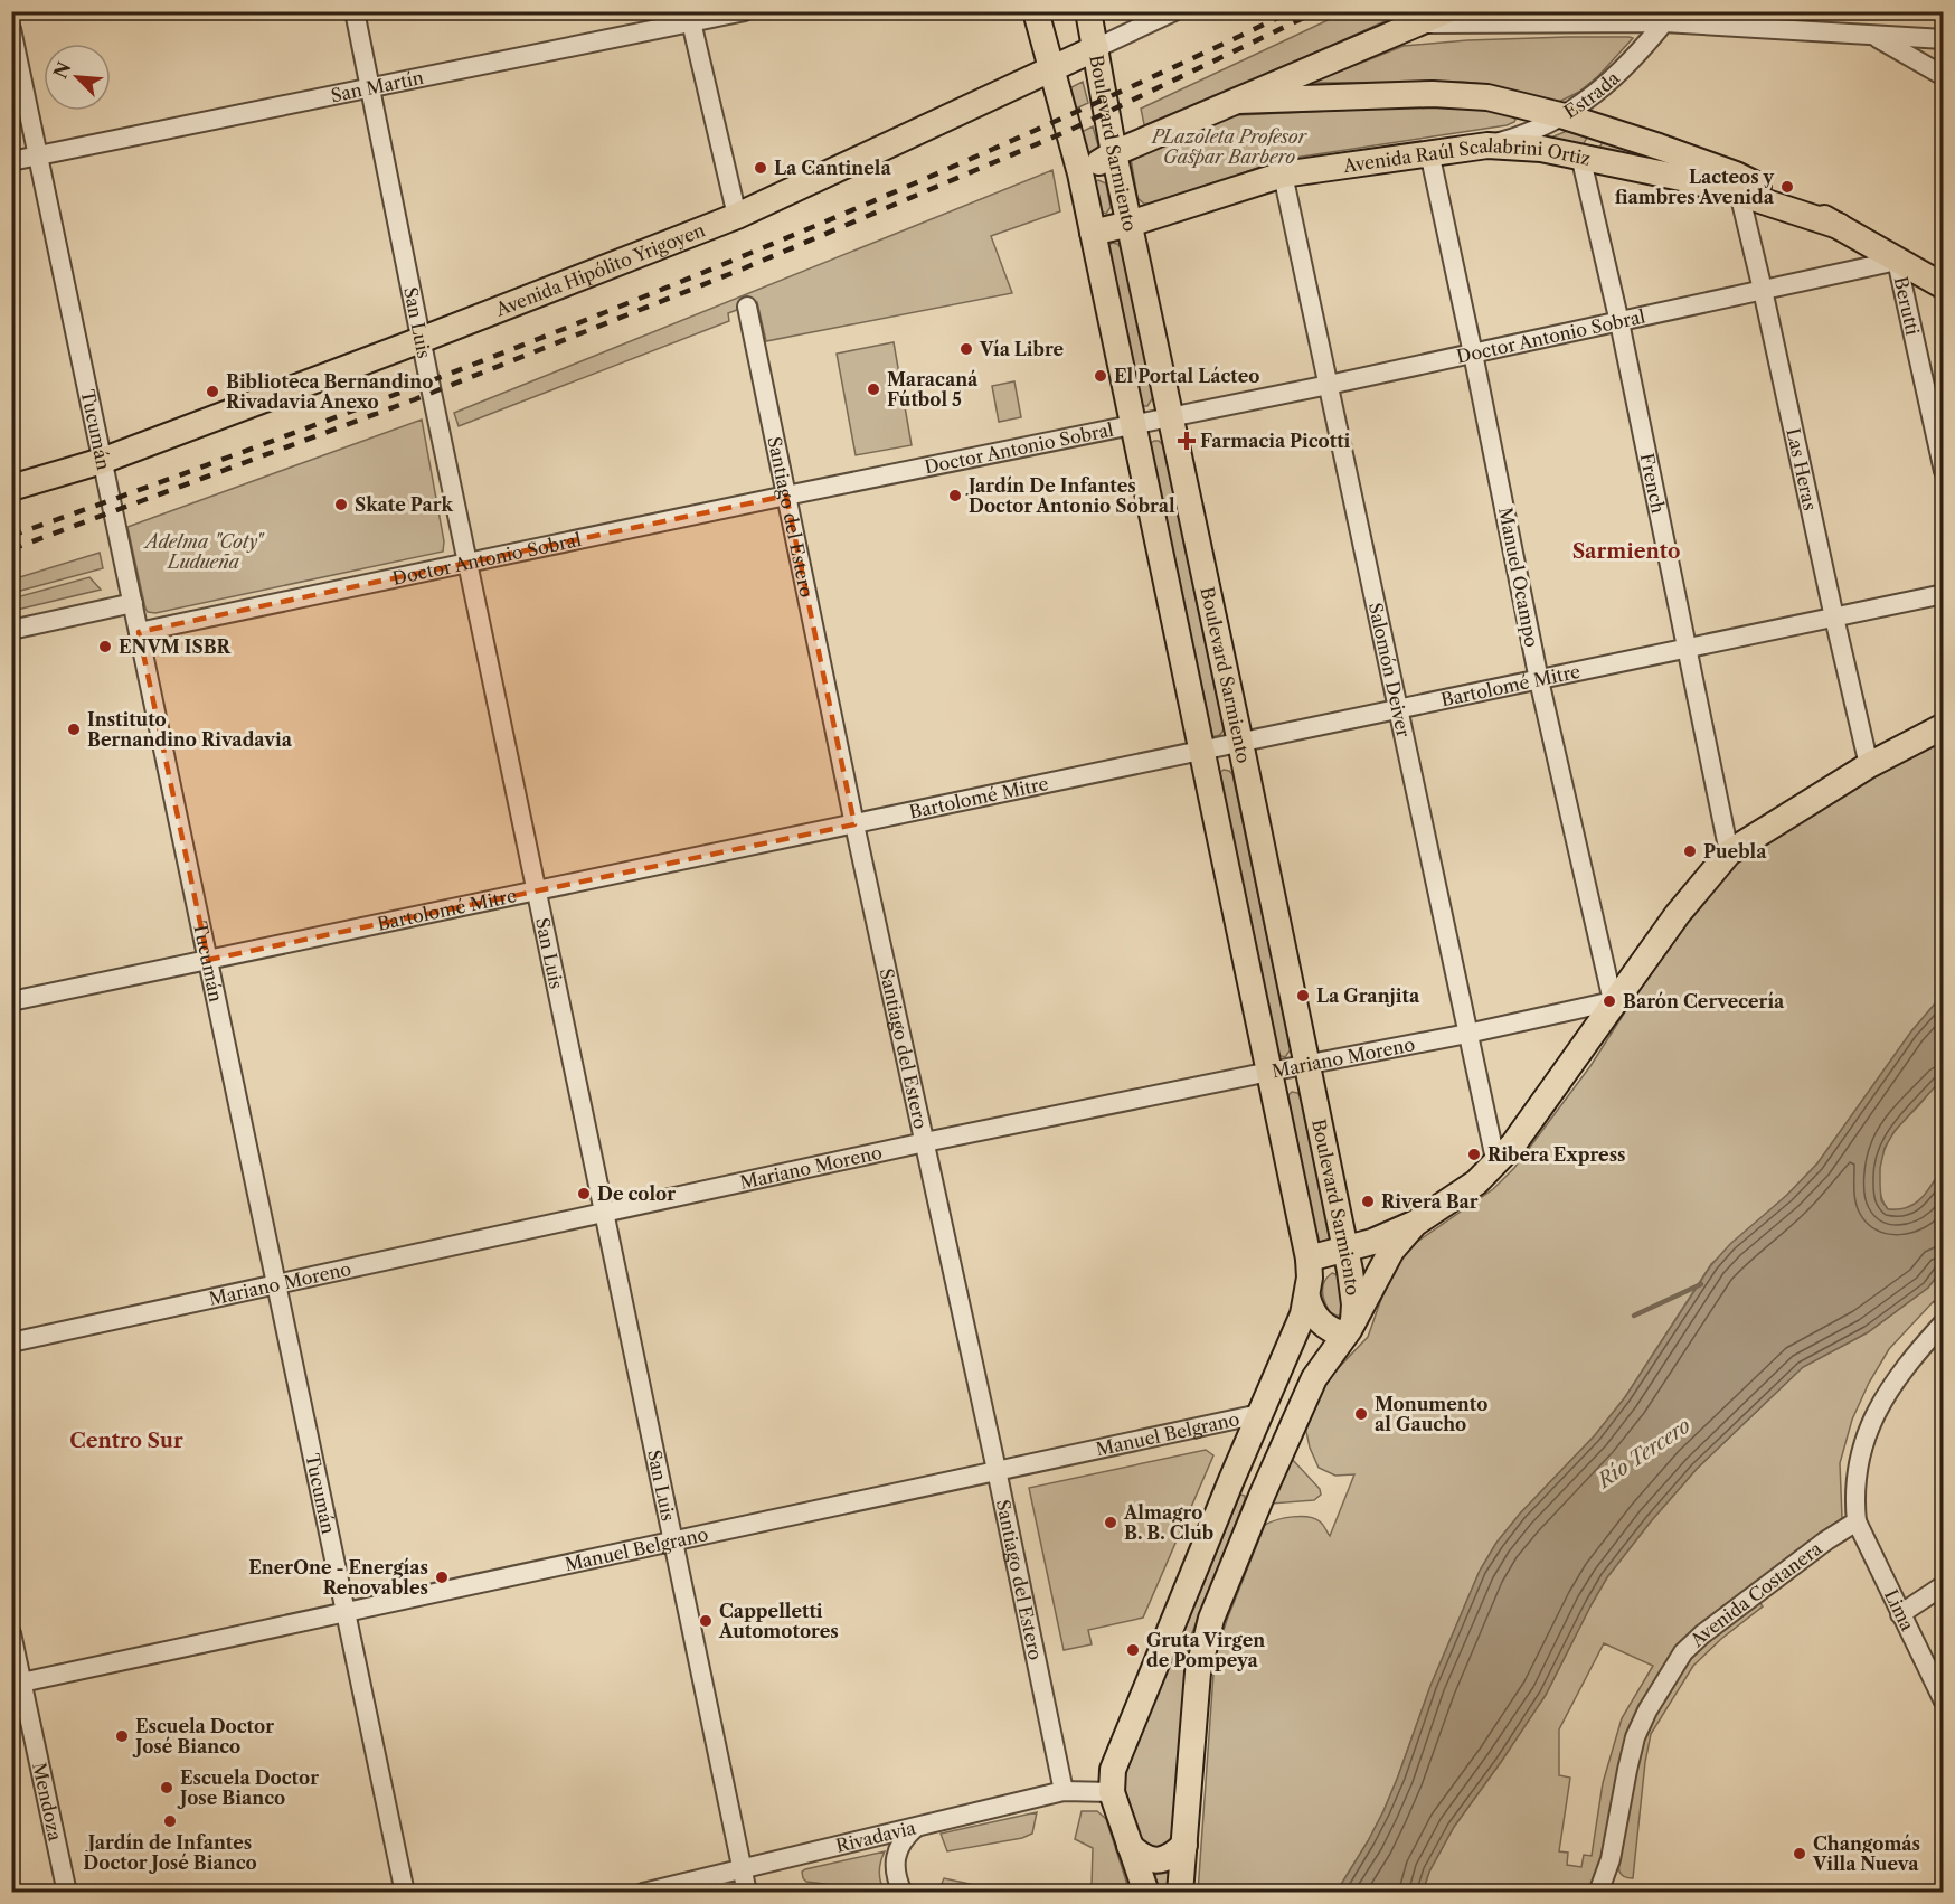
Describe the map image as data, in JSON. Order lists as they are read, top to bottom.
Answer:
{
  "streets": {
    "main road": ["Boulevard Sarmiento", "Avenida Raúl Scalabrini Ortiz", "Avenida Hipólito Yrigoyen"],
    "street": [
      "San Martín",
      "Estrada",
      "Berutti",
      "San Luis",
      "Doctor Antonio Sobral",
      "Tucumán",
      "Las Heras",
      "French",
      "Santiago del Estero",
      "Manuel Ocampo",
      "Salomón Deiver",
      "Bartolomé Mitre",
      "Mariano Moreno",
      "Manuel Belgrano",
      "Avenida Costanera",
      "Lima",
      "Mendoza",
      "Rivadavia"
    ]
  },
  "crossings": [
    ["San Martín", "San Luis"],
    ["San Martín", "Tucumán"],
    ["Estrada", "Avenida Raúl Scalabrini Ortiz"],
    ["Boulevard Sarmiento", "Avenida Raúl Scalabrini Ortiz"],
    ["Boulevard Sarmiento", "Avenida Hipólito Yrigoyen"],
    ["Boulevard Sarmiento", "Doctor Antonio Sobral"],
    ["Boulevard Sarmiento", "Bartolomé Mitre"],
    ["Boulevard Sarmiento", "Mariano Moreno"],
    ["Boulevard Sarmiento", "Manuel Belgrano"],
    ["Boulevard Sarmiento", "Rivadavia"],
    ["Avenida Raúl Scalabrini Ortiz", "Berutti"],
    ["Avenida Raúl Scalabrini Ortiz", "Doctor Antonio Sobral"],
    ["Avenida Raúl Scalabrini Ortiz", "Las Heras"],
    ["Avenida Raúl Scalabrini Ortiz", "French"],
    ["Avenida Raúl Scalabrini Ortiz", "Manuel Ocampo"],
    ["Avenida Raúl Scalabrini Ortiz", "Salomón Deiver"],
    ["Avenida Hipólito Yrigoyen", "San Luis"],
    ["Avenida Hipólito Yrigoyen", "Tucumán"],
    ["Berutti", "Doctor Antonio Sobral"],
    ["San Luis", "Doctor Antonio Sobral"],
    ["San Luis", "Bartolomé Mitre"],
    ["San Luis", "Mariano Moreno"],
    ["San Luis", "Manuel Belgrano"],
    ["San Luis", "Rivadavia"],
    ["Doctor Antonio Sobral", "Tucumán"],
    ["Doctor Antonio Sobral", "Las Heras"],
    ["Doctor Antonio Sobral", "French"],
    ["Doctor Antonio Sobral", "Santiago del Estero"],
    ["Doctor Antonio Sobral", "Manuel Ocampo"],
    ["Doctor Antonio Sobral", "Salomón Deiver"],
    ["Tucumán", "Bartolomé Mitre"],
    ["Tucumán", "Mariano Moreno"],
    ["Tucumán", "Manuel Belgrano"],
    ["Las Heras", "Bartolomé Mitre"],
    ["French", "Bartolomé Mitre"],
    ["Santiago del Estero", "Bartolomé Mitre"],
    ["Santiago del Estero", "Mariano Moreno"],
    ["Santiago del Estero", "Manuel Belgrano"],
    ["Santiago del Estero", "Rivadavia"],
    ["Manuel Ocampo", "Bartolomé Mitre"],
    ["Manuel Ocampo", "Mariano Moreno"],
    ["Salomón Deiver", "Bartolomé Mitre"],
    ["Salomón Deiver", "Mariano Moreno"],
    ["Manuel Belgrano", "Mendoza"],
    ["Avenida Costanera", "Lima"]
  ],
  "districts": ["Sarmiento", "Centro Sur"],
  "water": ["Río Tercero"],
  "parks": ["PLazoleta Profesor Gaspar Barbero", "Adelma \"Coty\" Ludueña"],
  "places": {
    "other": [
      "La Cantinela",
      "Lacteos y fiambres Avenida",
      "Vía Libre",
      "El Portal Lácteo",
      "Maracaná Fútbol 5",
      "Biblioteca Bernandino Rivadavia Anexo",
      "Jardín De Infantes Doctor Antonio Sobral",
      "Skate Park",
      "ENVM ISBR",
      "Instituto Bernandino Rivadavia",
      "Puebla",
      "La Granjita",
      "Barón Cervecería",
      "Ribera Express",
      "De color",
      "Rivera Bar",
      "Monumento al Gaucho",
      "Almagro B. B. Club",
      "EnerOne - Energías Renovables",
      "Cappelletti Automotores",
      "Gruta Virgen de Pompeya",
      "Escuela Doctor José Bianco",
      "Escuela Doctor Jose Bianco",
      "Jardín de Infantes Doctor José Bianco",
      "Changomás Villa Nueva"
    ],
    "health": ["Farmacia Picotti"]
  },
  "north": "top left"
}
